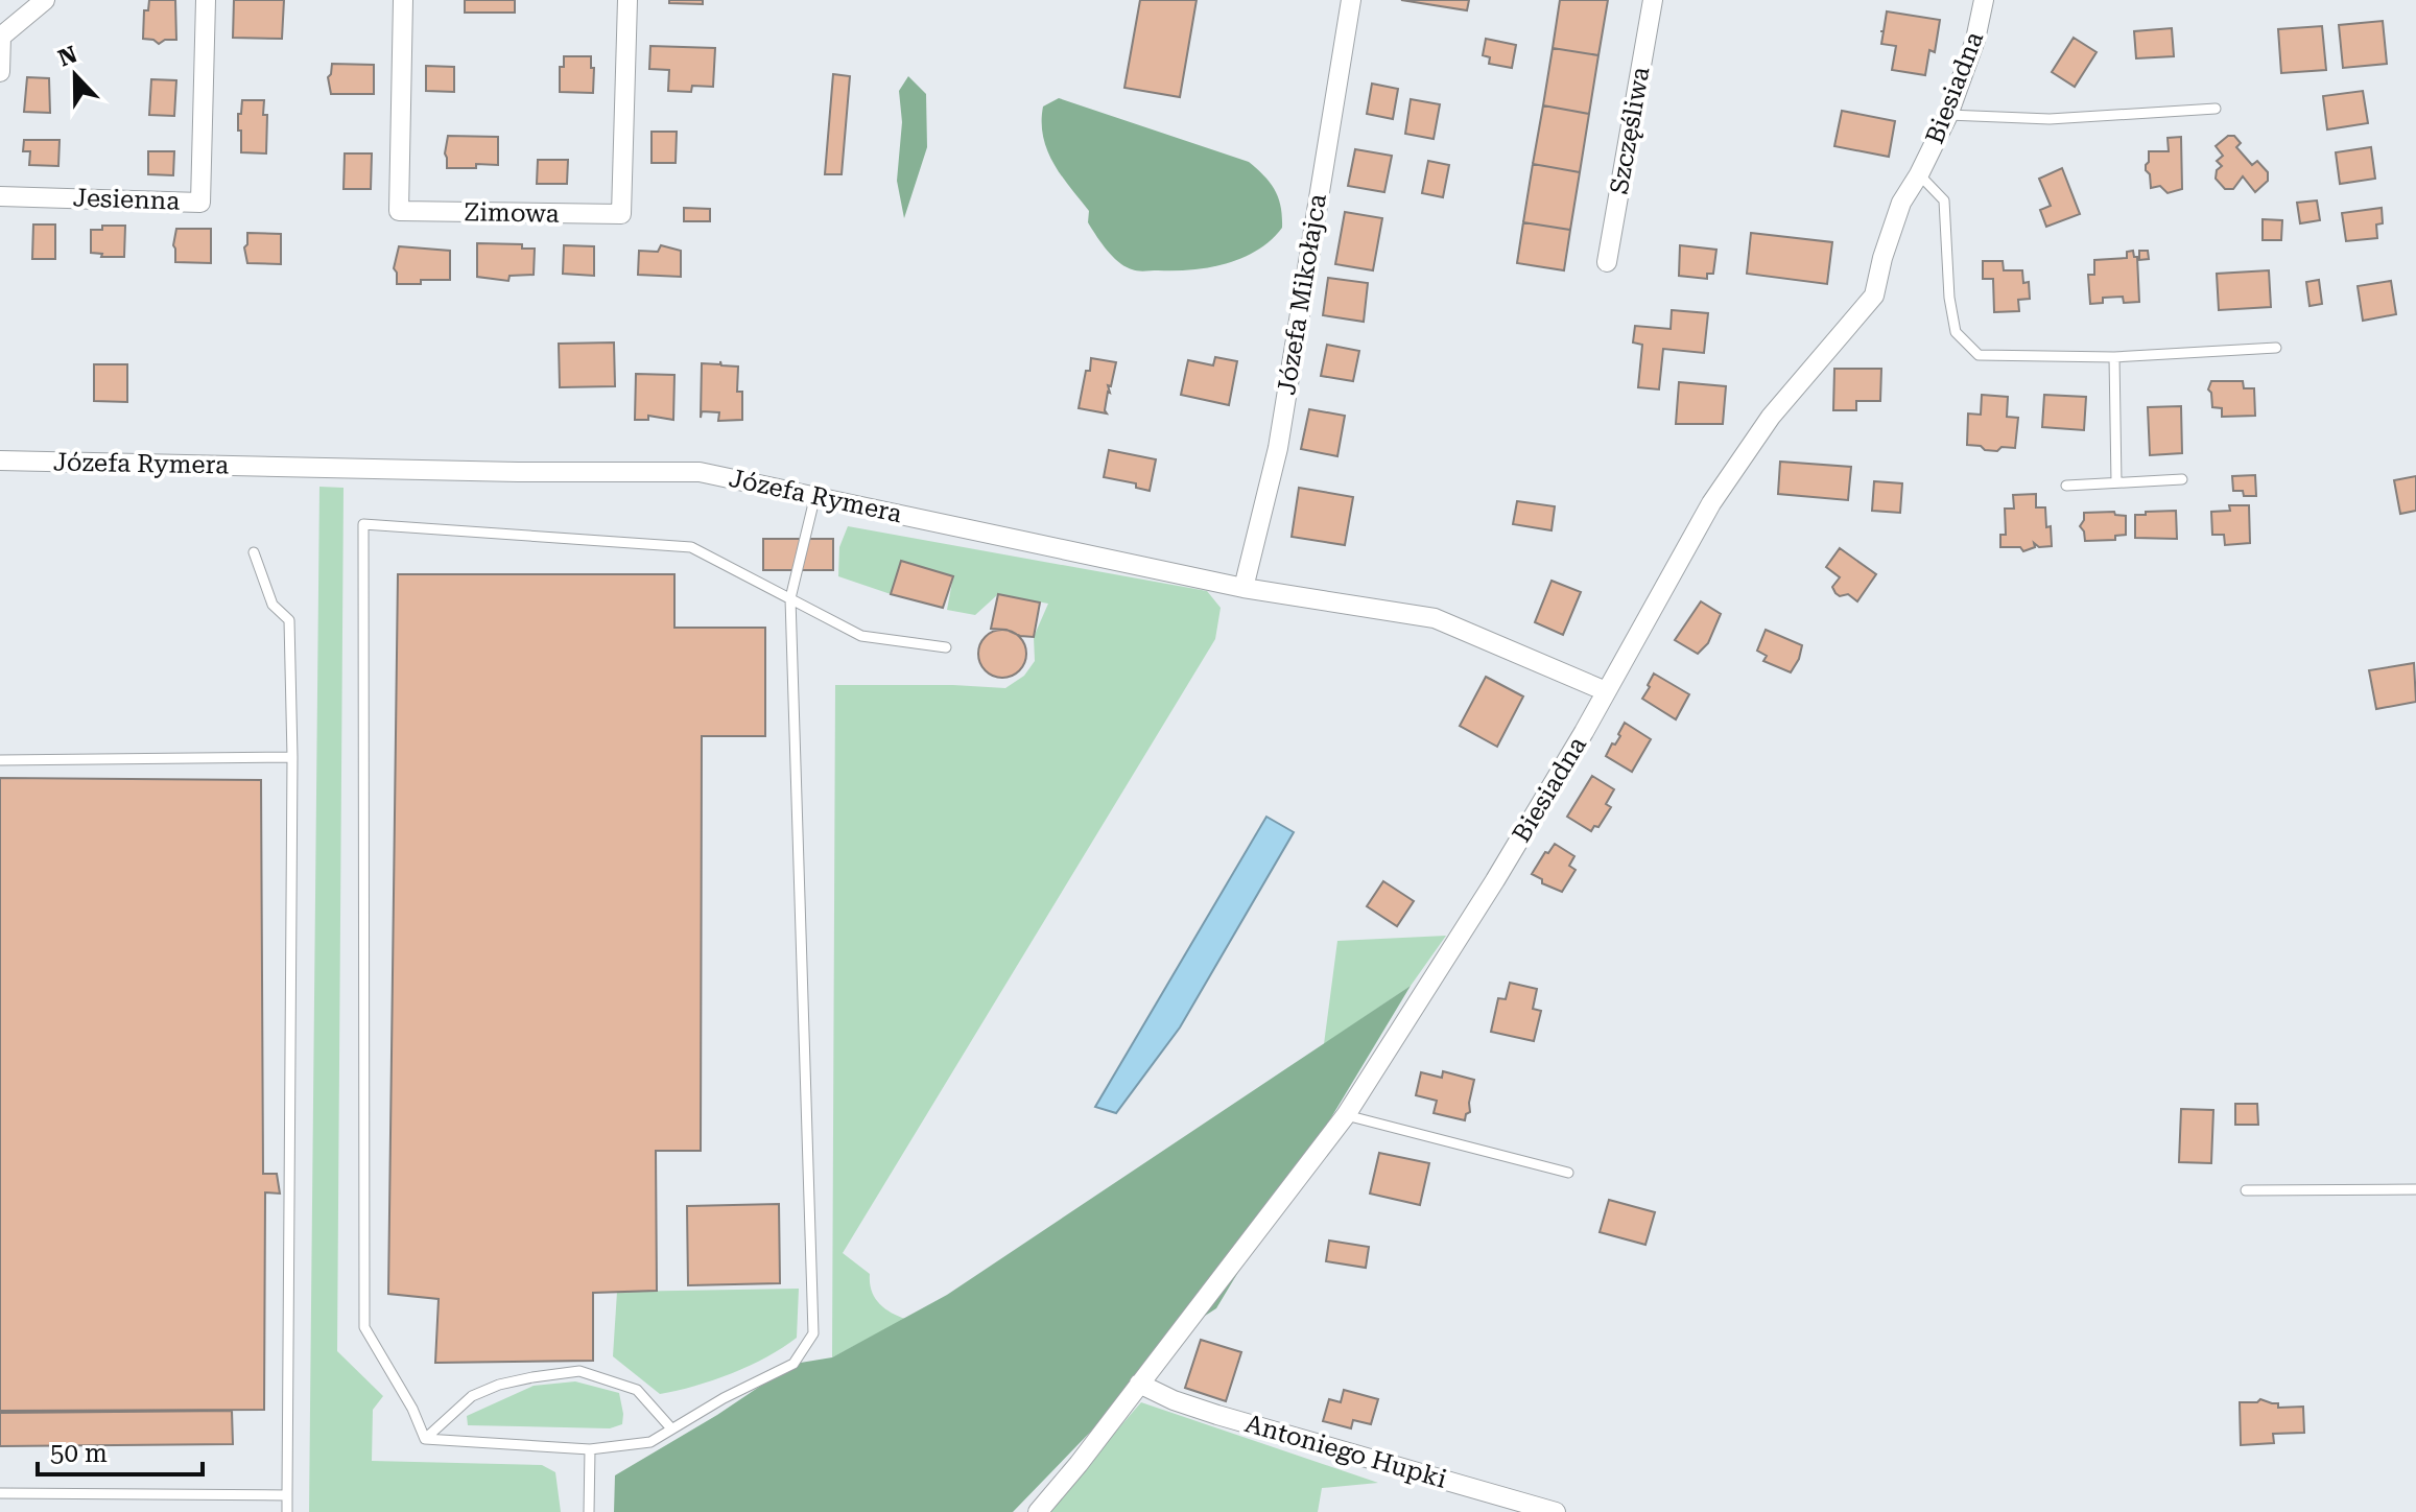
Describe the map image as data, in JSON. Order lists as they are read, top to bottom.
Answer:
{
  "streets": {
    "street": [
      "Biesiadna",
      "Szczęśliwa",
      "Jesienna",
      "Zimowa",
      "Józefa Mikołajca",
      "Józefa Rymera",
      "Antoniego Hupki"
    ]
  },
  "crossings": [
    ["Biesiadna", "Józefa Rymera"],
    ["Biesiadna", "Antoniego Hupki"],
    ["Józefa Mikołajca", "Józefa Rymera"]
  ],
  "scale_bar": "50 m",
  "north": "top"
}
